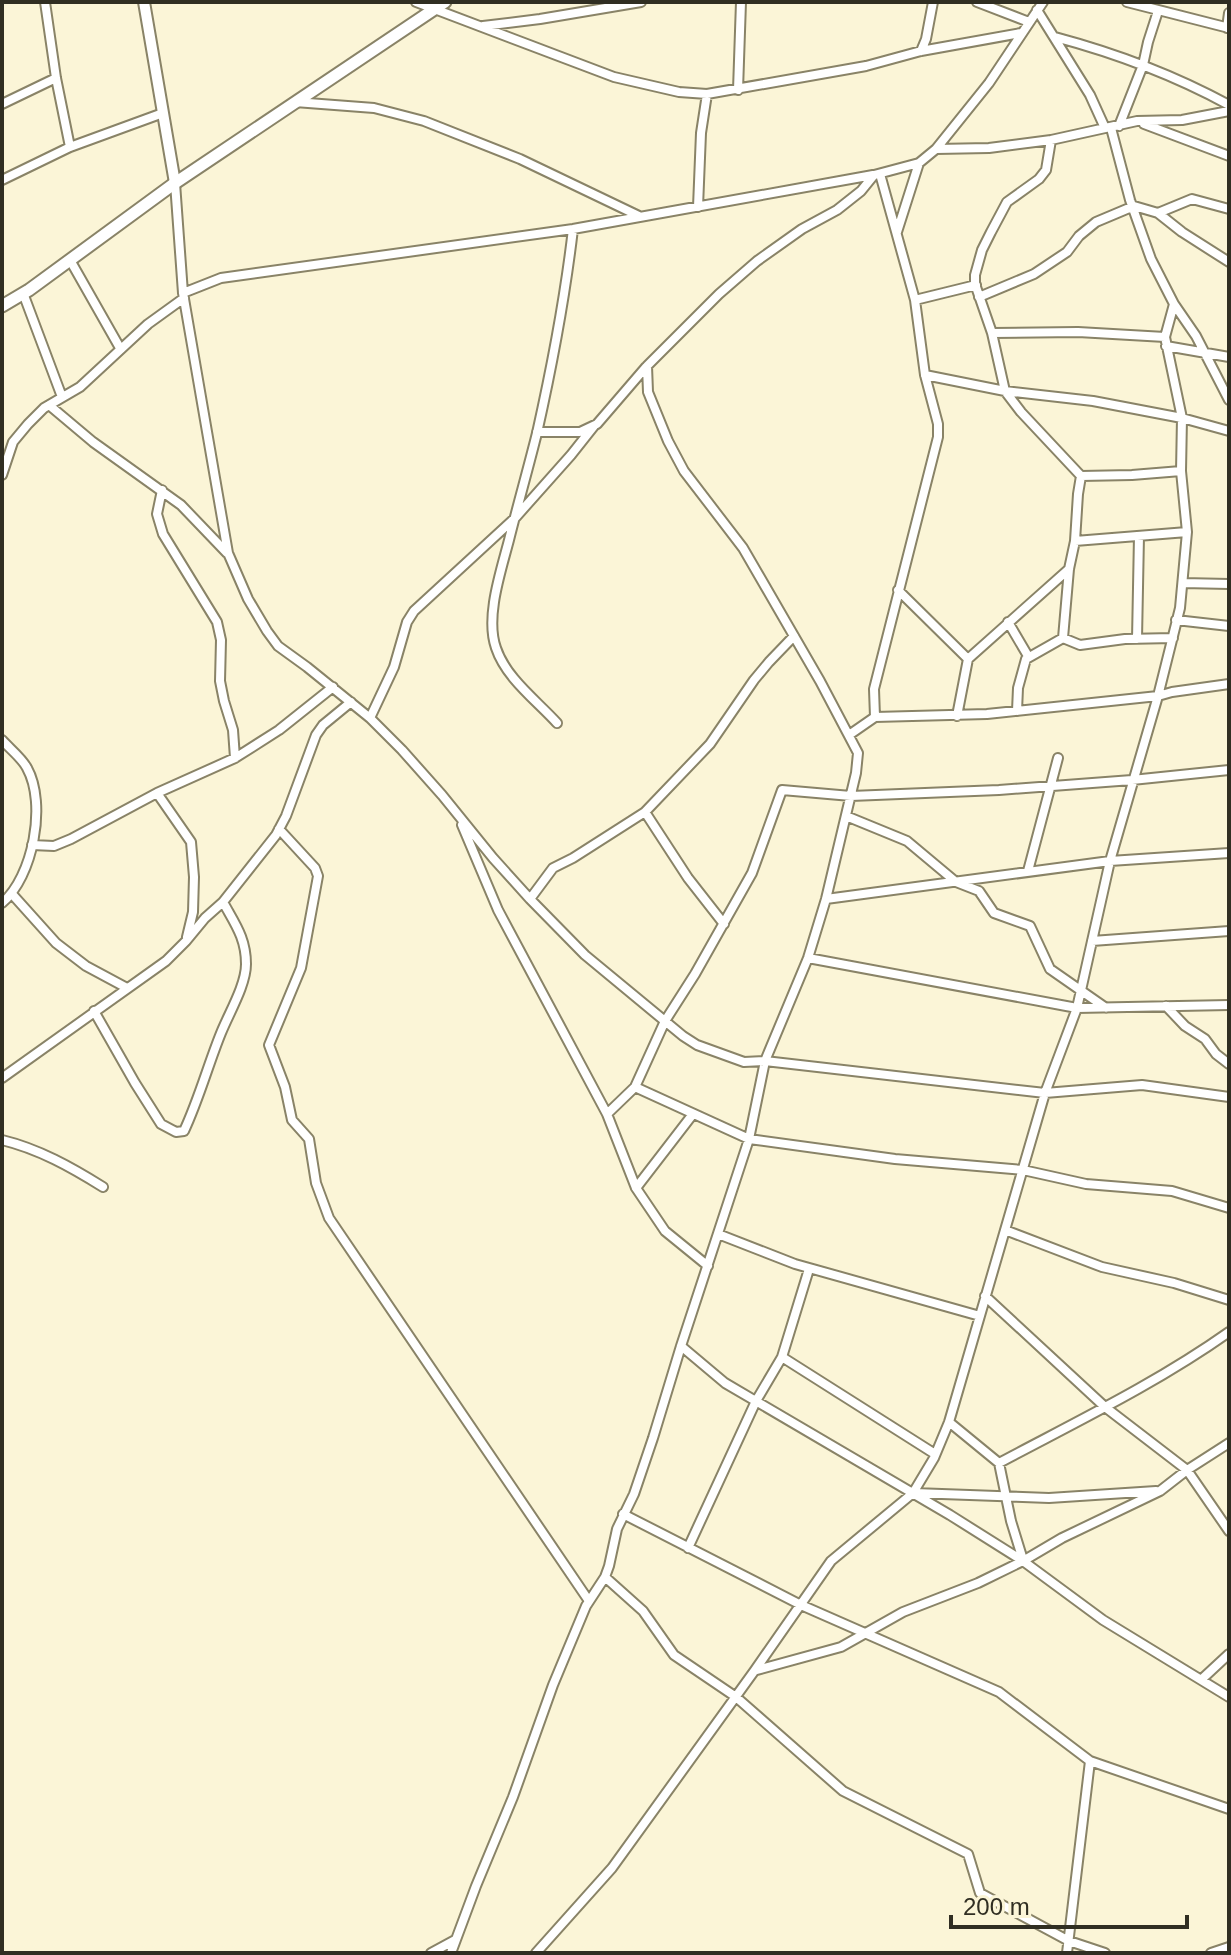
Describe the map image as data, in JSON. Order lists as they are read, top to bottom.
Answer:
{
  "scale_bar": "200 m"
}
